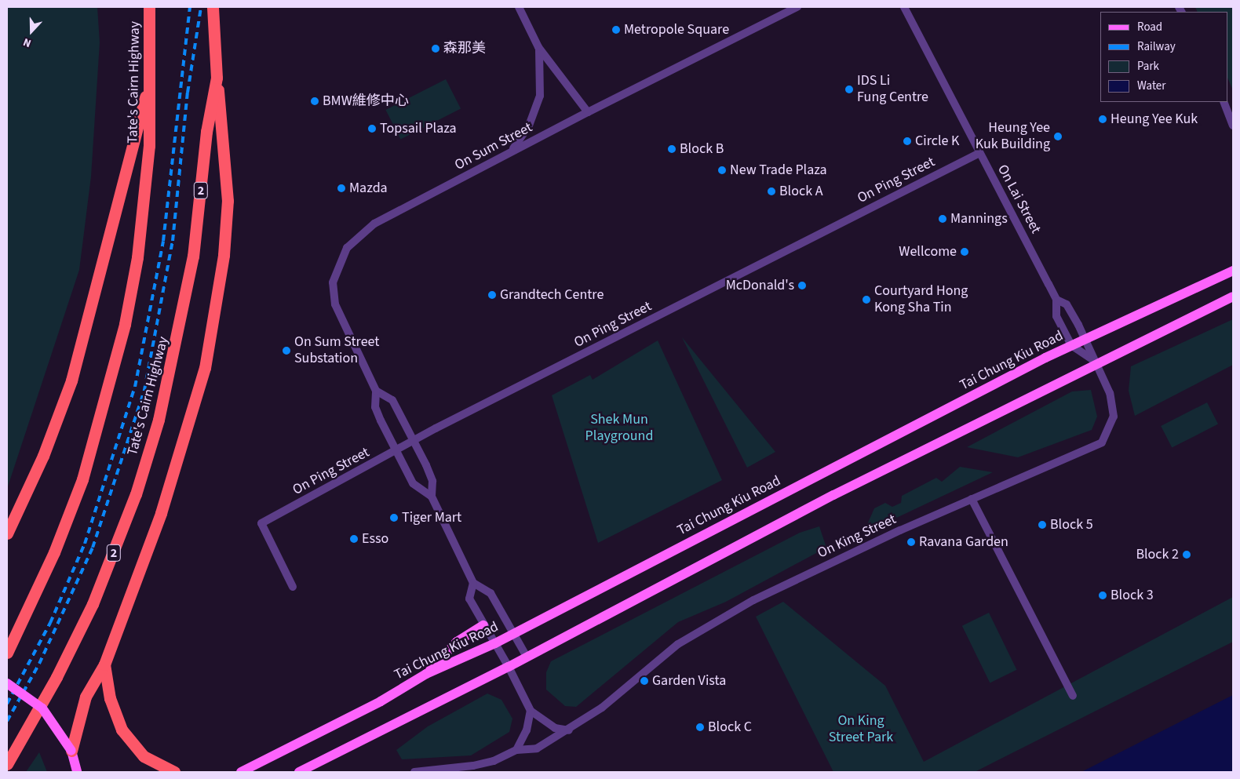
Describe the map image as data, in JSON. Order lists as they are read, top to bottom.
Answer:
{
  "streets": {
    "highway": ["Tate's Cairn Highway", "2"],
    "main road": ["Tai Chung Kiu Road"],
    "street": [
      "On Sum Street",
      "On Ping Street",
      "On Lai Street",
      "On King Street"
    ]
  },
  "crossings": [
    ["On Sum Street", "On Ping Street"],
    ["On Ping Street", "On Lai Street"],
    ["On Lai Street", "Tai Chung Kiu Road"],
    ["On Lai Street", "On King Street"]
  ],
  "parks": ["Shek Mun Playground", "On King Street Park"],
  "places": [
    "Metropole Square",
    "森那美",
    "IDS Li Fung Centre",
    "BMW維修中心",
    "Heung Yee Kuk",
    "Topsail Plaza",
    "Heung Yee Kuk Building",
    "Circle K",
    "Block B",
    "New Trade Plaza",
    "Mazda",
    "Block A",
    "Mannings",
    "Wellcome",
    "McDonald's",
    "Grandtech Centre",
    "Courtyard Hong Kong Sha Tin",
    "On Sum Street Substation",
    "Tiger Mart",
    "Block 5",
    "Esso",
    "Ravana Garden",
    "Block 2",
    "Block 3",
    "Garden Vista",
    "Block C"
  ],
  "legend": [
    "Road",
    "Railway",
    "Park",
    "Water"
  ],
  "north": "bottom"
}
